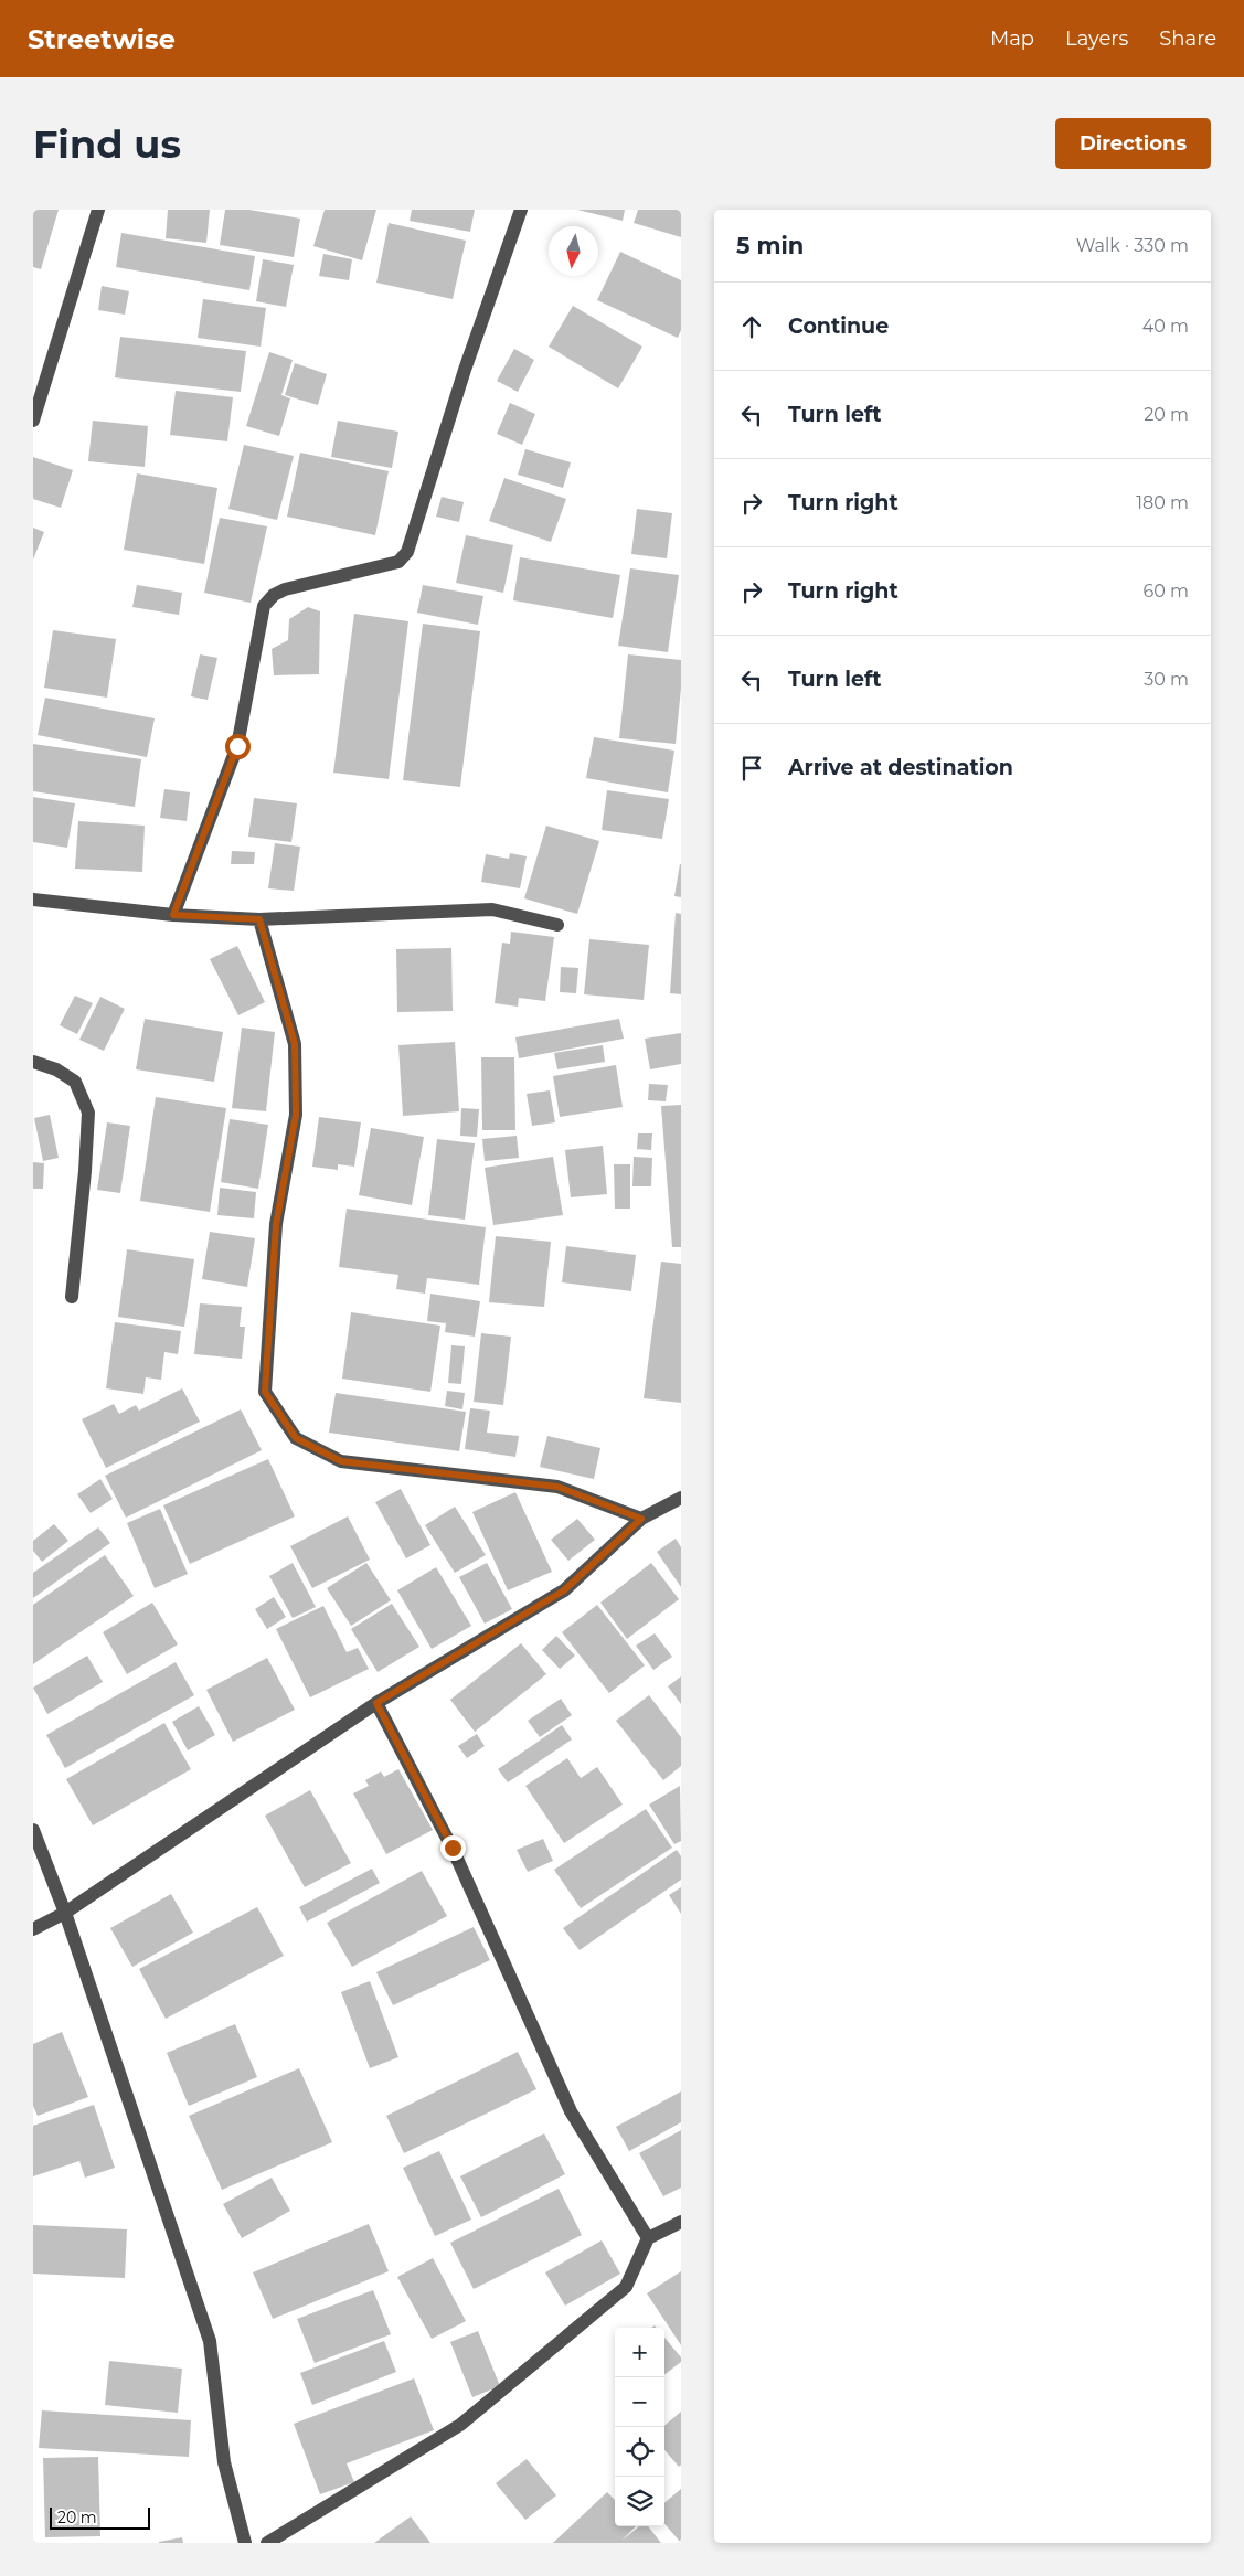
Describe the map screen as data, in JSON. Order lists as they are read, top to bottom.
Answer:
{
  "scale_bar": "20 m",
  "north": "bottom",
  "page": {
    "header": "Streetwise",
    "nav": ["Map", "Layers", "Share"],
    "buttons": "Directions",
    "title": "Find us",
    "heading": ["5 min", "Walk · 330 m"],
    "list": [
      ["Continue", "40 m"],
      ["Turn left", "20 m"],
      ["Turn right", "180 m"],
      ["Turn right", "60 m"],
      ["Turn left", "30 m"],
      "Arrive at destination"
    ],
    "map_buttons": ["+", "−"],
    "scale": "20 m"
  }
}
